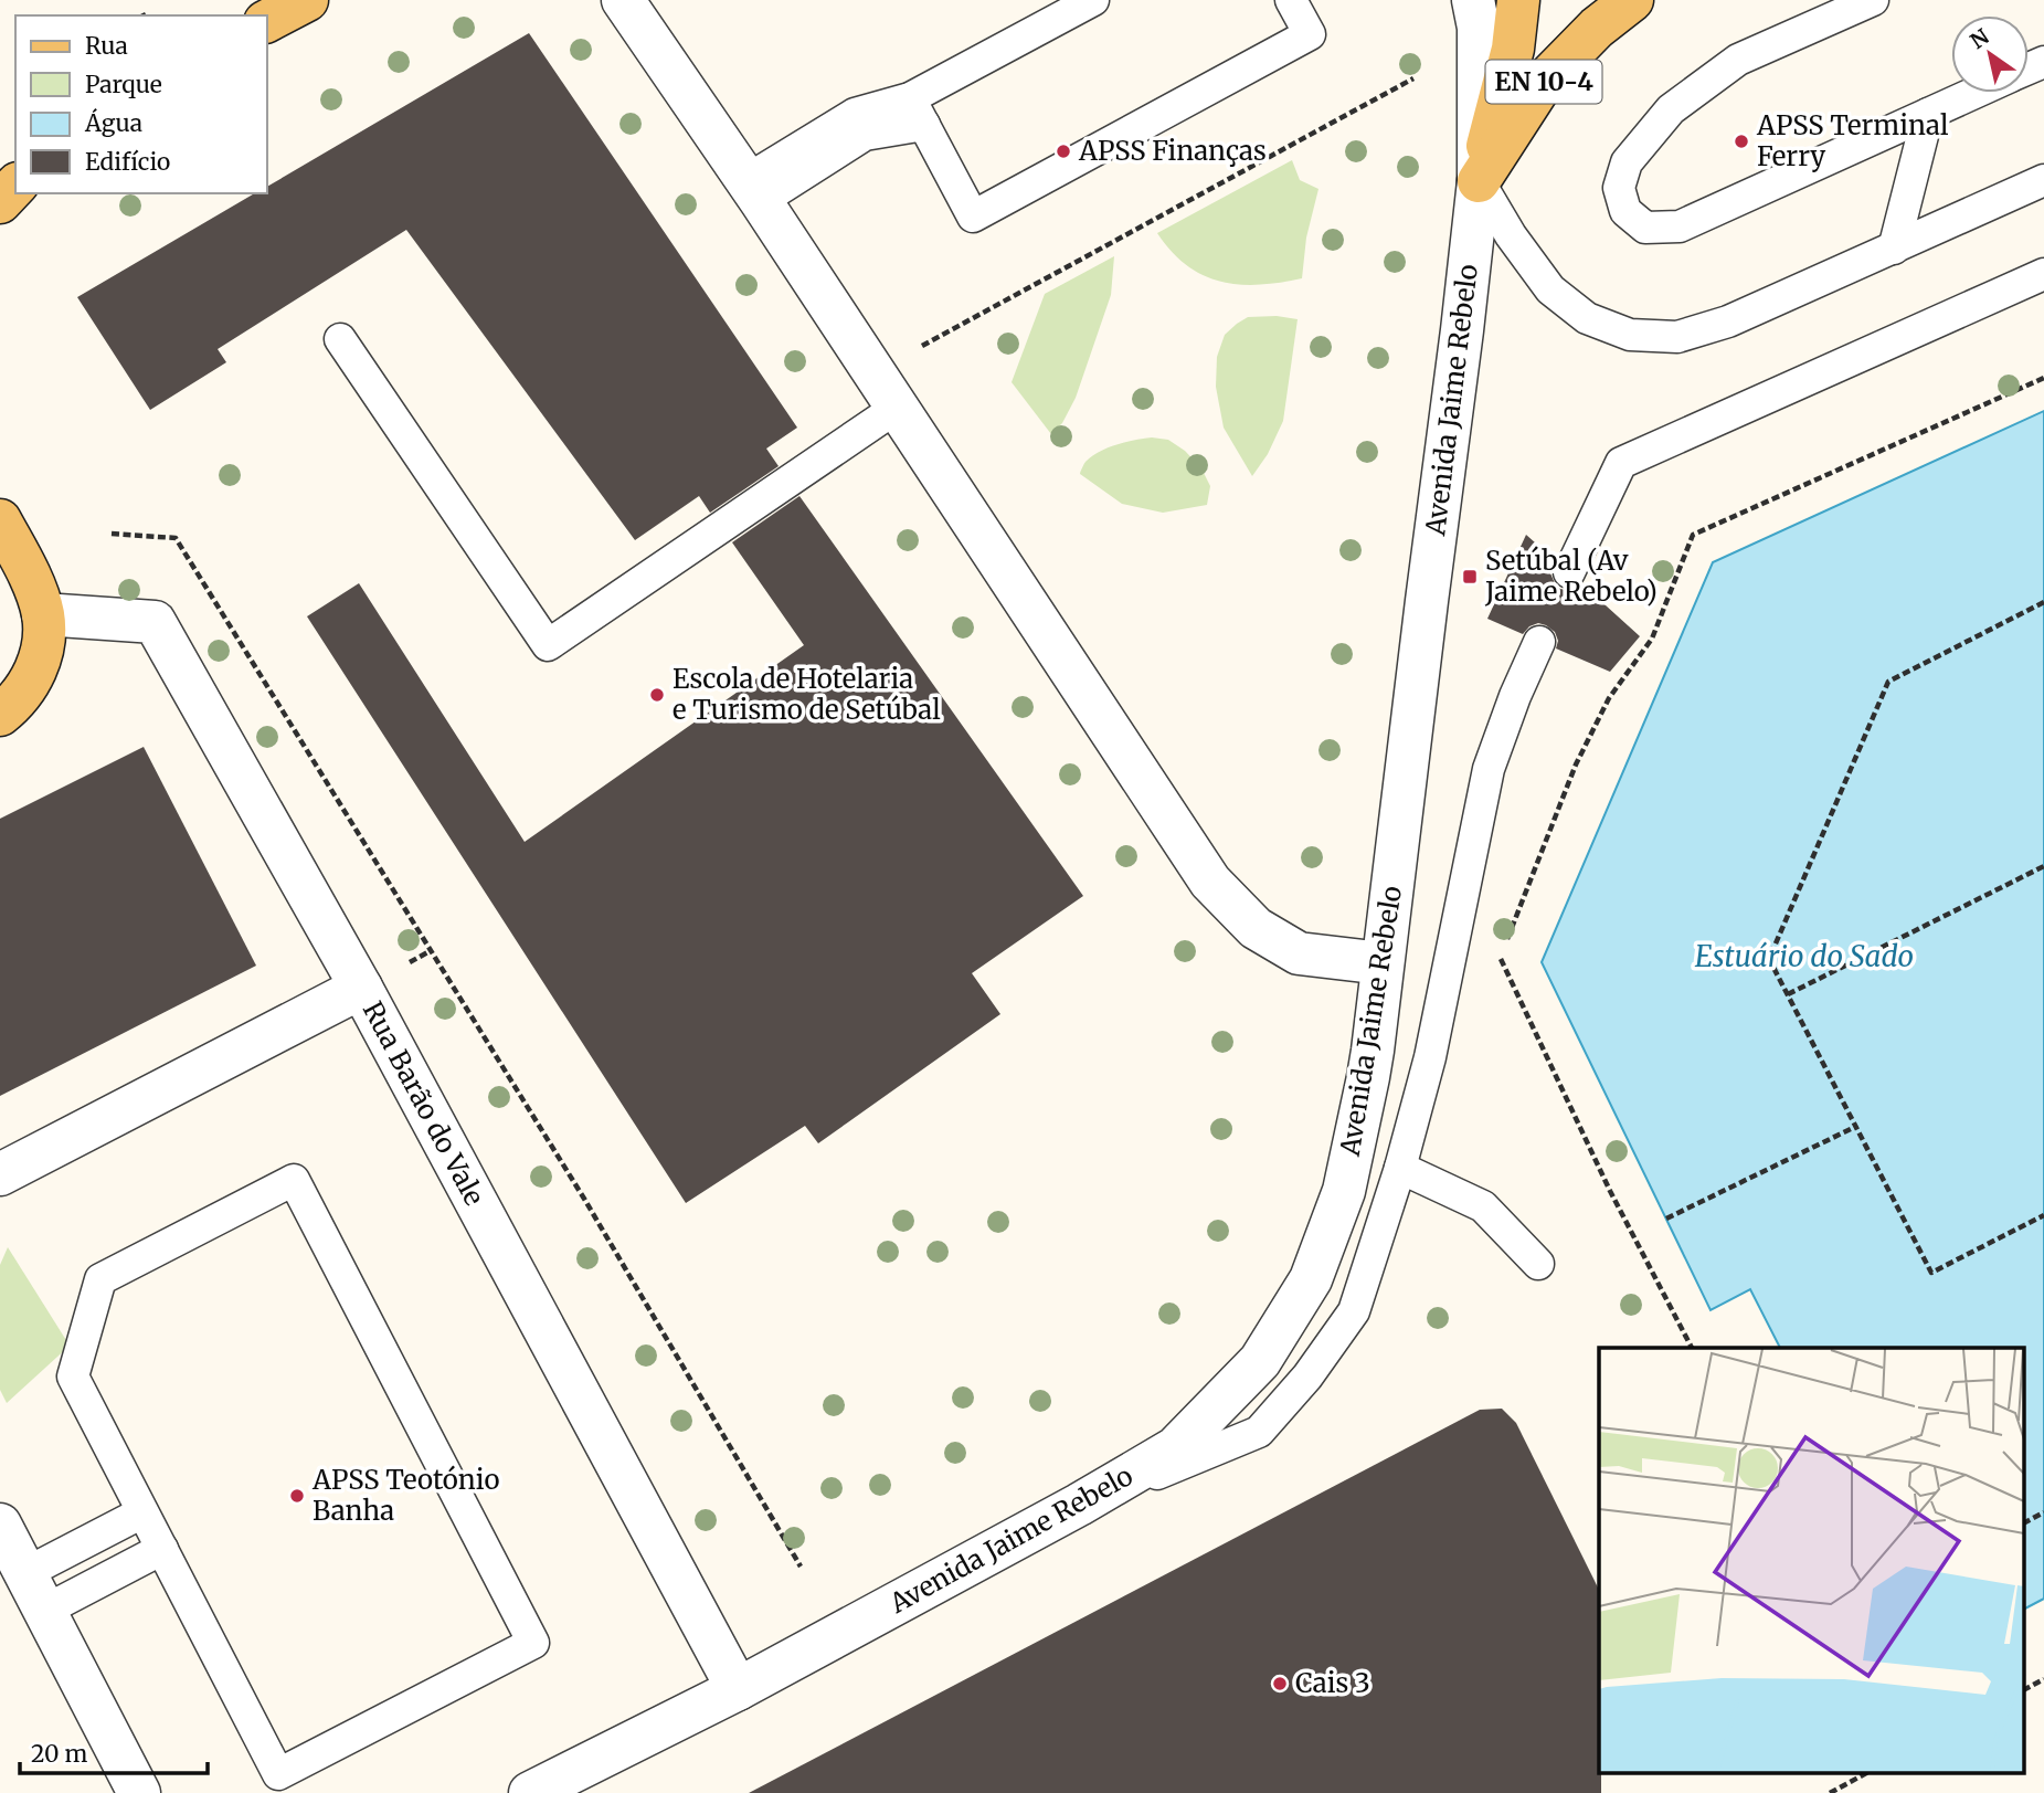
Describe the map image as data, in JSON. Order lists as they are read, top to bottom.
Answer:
{
  "streets": {
    "main road": ["EN 10-4", "Avenida Jaime Rebelo"],
    "street": ["Rua Barão do Vale"]
  },
  "crossings": [
    ["EN 10-4", "Avenida Jaime Rebelo"],
    ["Avenida Jaime Rebelo", "Rua Barão do Vale"]
  ],
  "water": ["Estuário do Sado"],
  "places": {
    "other": [
      "APSS Terminal Ferry",
      "APSS Finanças",
      "Escola de Hotelaria e Turismo de Setúbal",
      "APSS Teotónio Banha",
      "Cais 3"
    ],
    "transit": ["Setúbal (Av Jaime Rebelo)"]
  },
  "legend": [
    "Rua",
    "Parque",
    "Água",
    "Edifício"
  ],
  "scale_bar": "20 m",
  "north": "top left"
}
